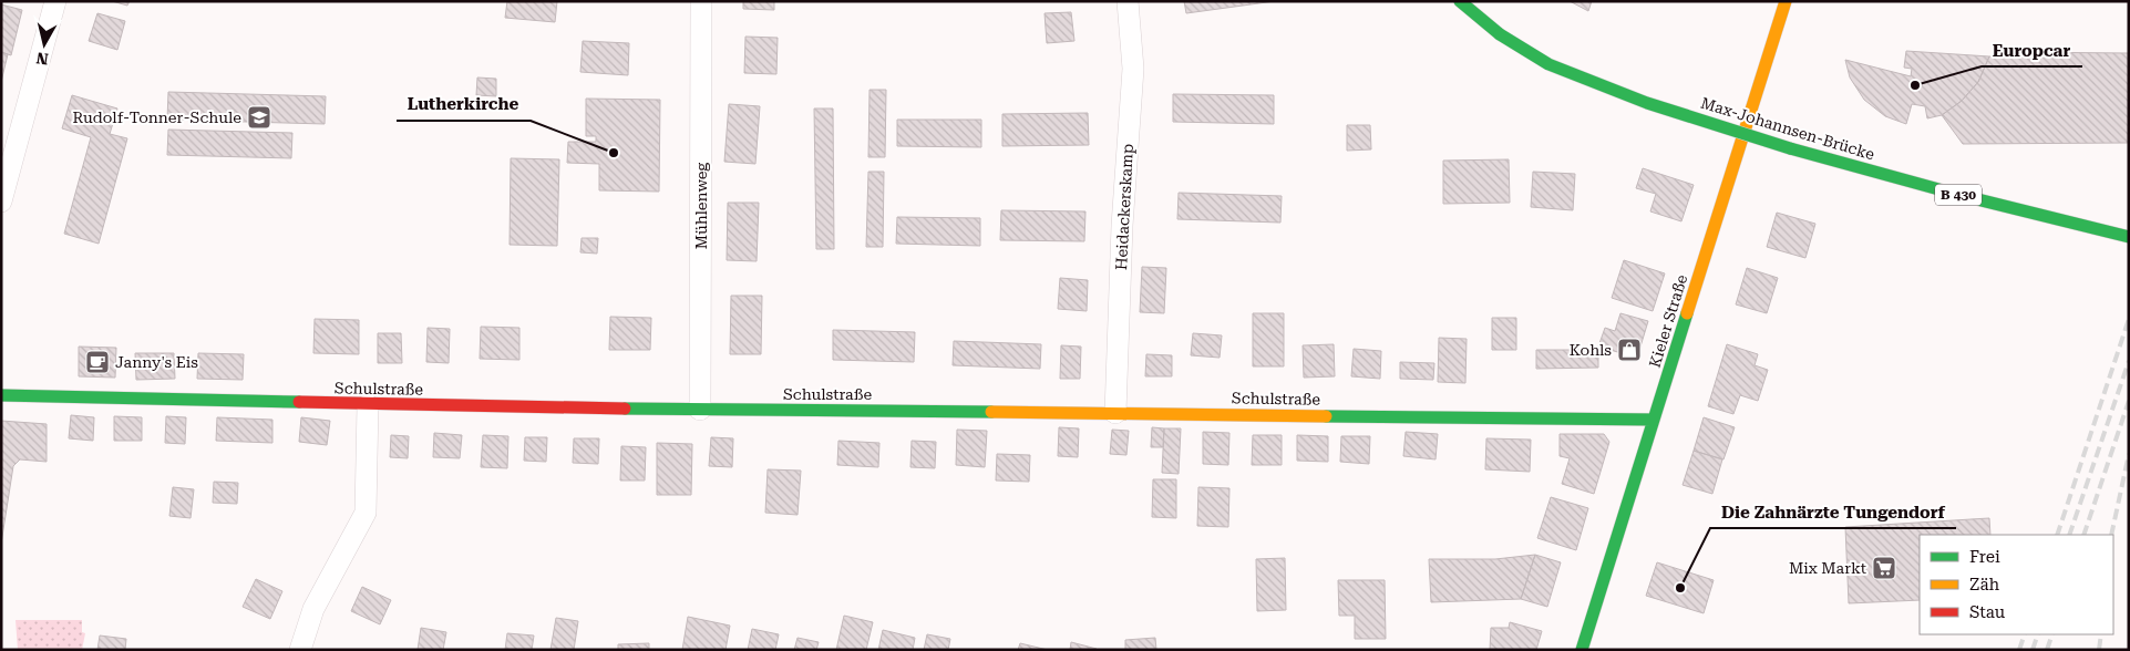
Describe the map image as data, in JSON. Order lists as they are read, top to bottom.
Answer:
{
  "streets": {
    "street": [
      "Max-Johannsen-Brücke",
      "B 430",
      "Mühlenweg",
      "Heidackerskamp",
      "Kieler Straße",
      "Schulstraße"
    ]
  },
  "crossings": [
    ["Mühlenweg", "Schulstraße"],
    ["Heidackerskamp", "Schulstraße"],
    ["Kieler Straße", "Schulstraße"]
  ],
  "places": {
    "other": ["Europcar", "Lutherkirche", "Die Zahnärzte Tungendorf"],
    "school or university": ["Rudolf-Tonner-Schule"],
    "shop": ["Kohls"],
    "cafe": ["Janny's Eis"],
    "supermarket": ["Mix Markt"]
  },
  "legend": ["Frei", "Zäh", "Stau"],
  "north": "bottom"
}
